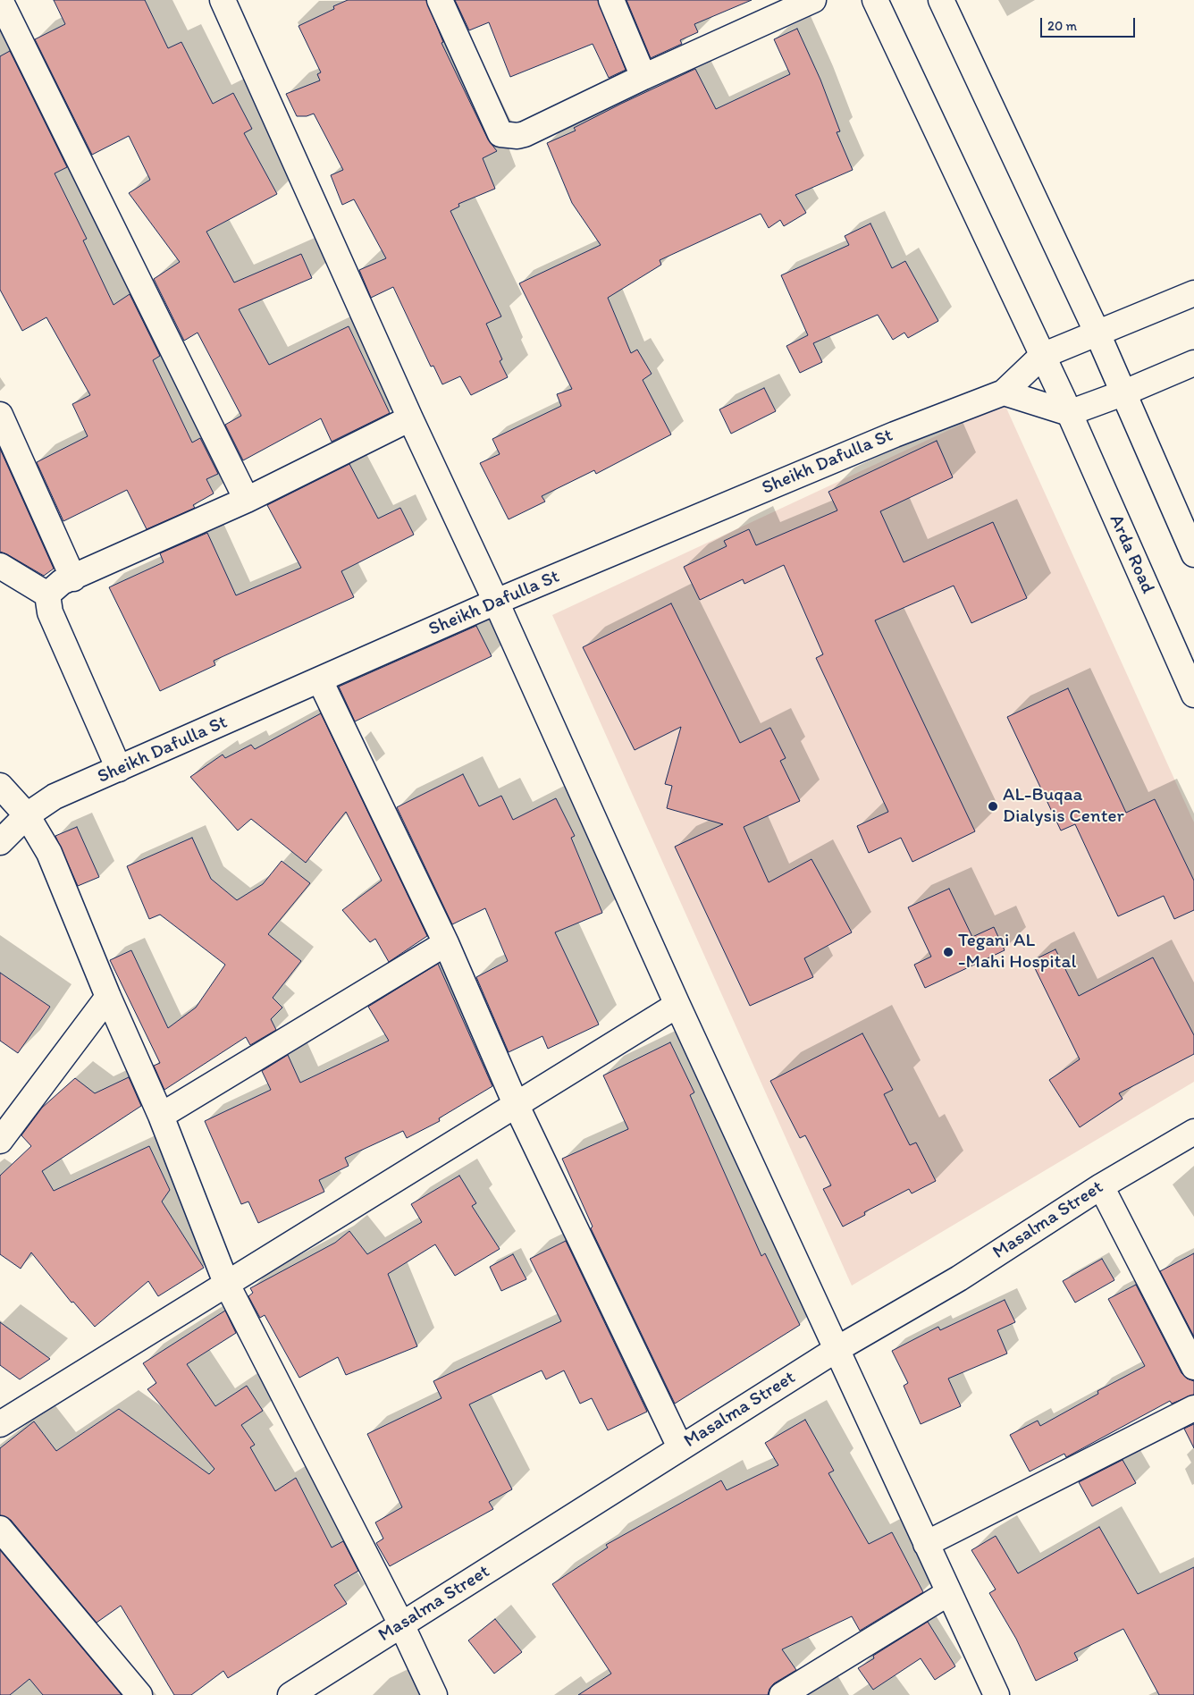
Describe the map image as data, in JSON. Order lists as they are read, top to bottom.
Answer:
{
  "streets": {
    "street": ["Sheikh Dafulla St", "Arda Road", "Masalma Street"]
  },
  "places": ["AL-Buqaa Dialysis Center", "Tegani AL -Mahi Hospital"],
  "scale_bar": "20 m"
}
